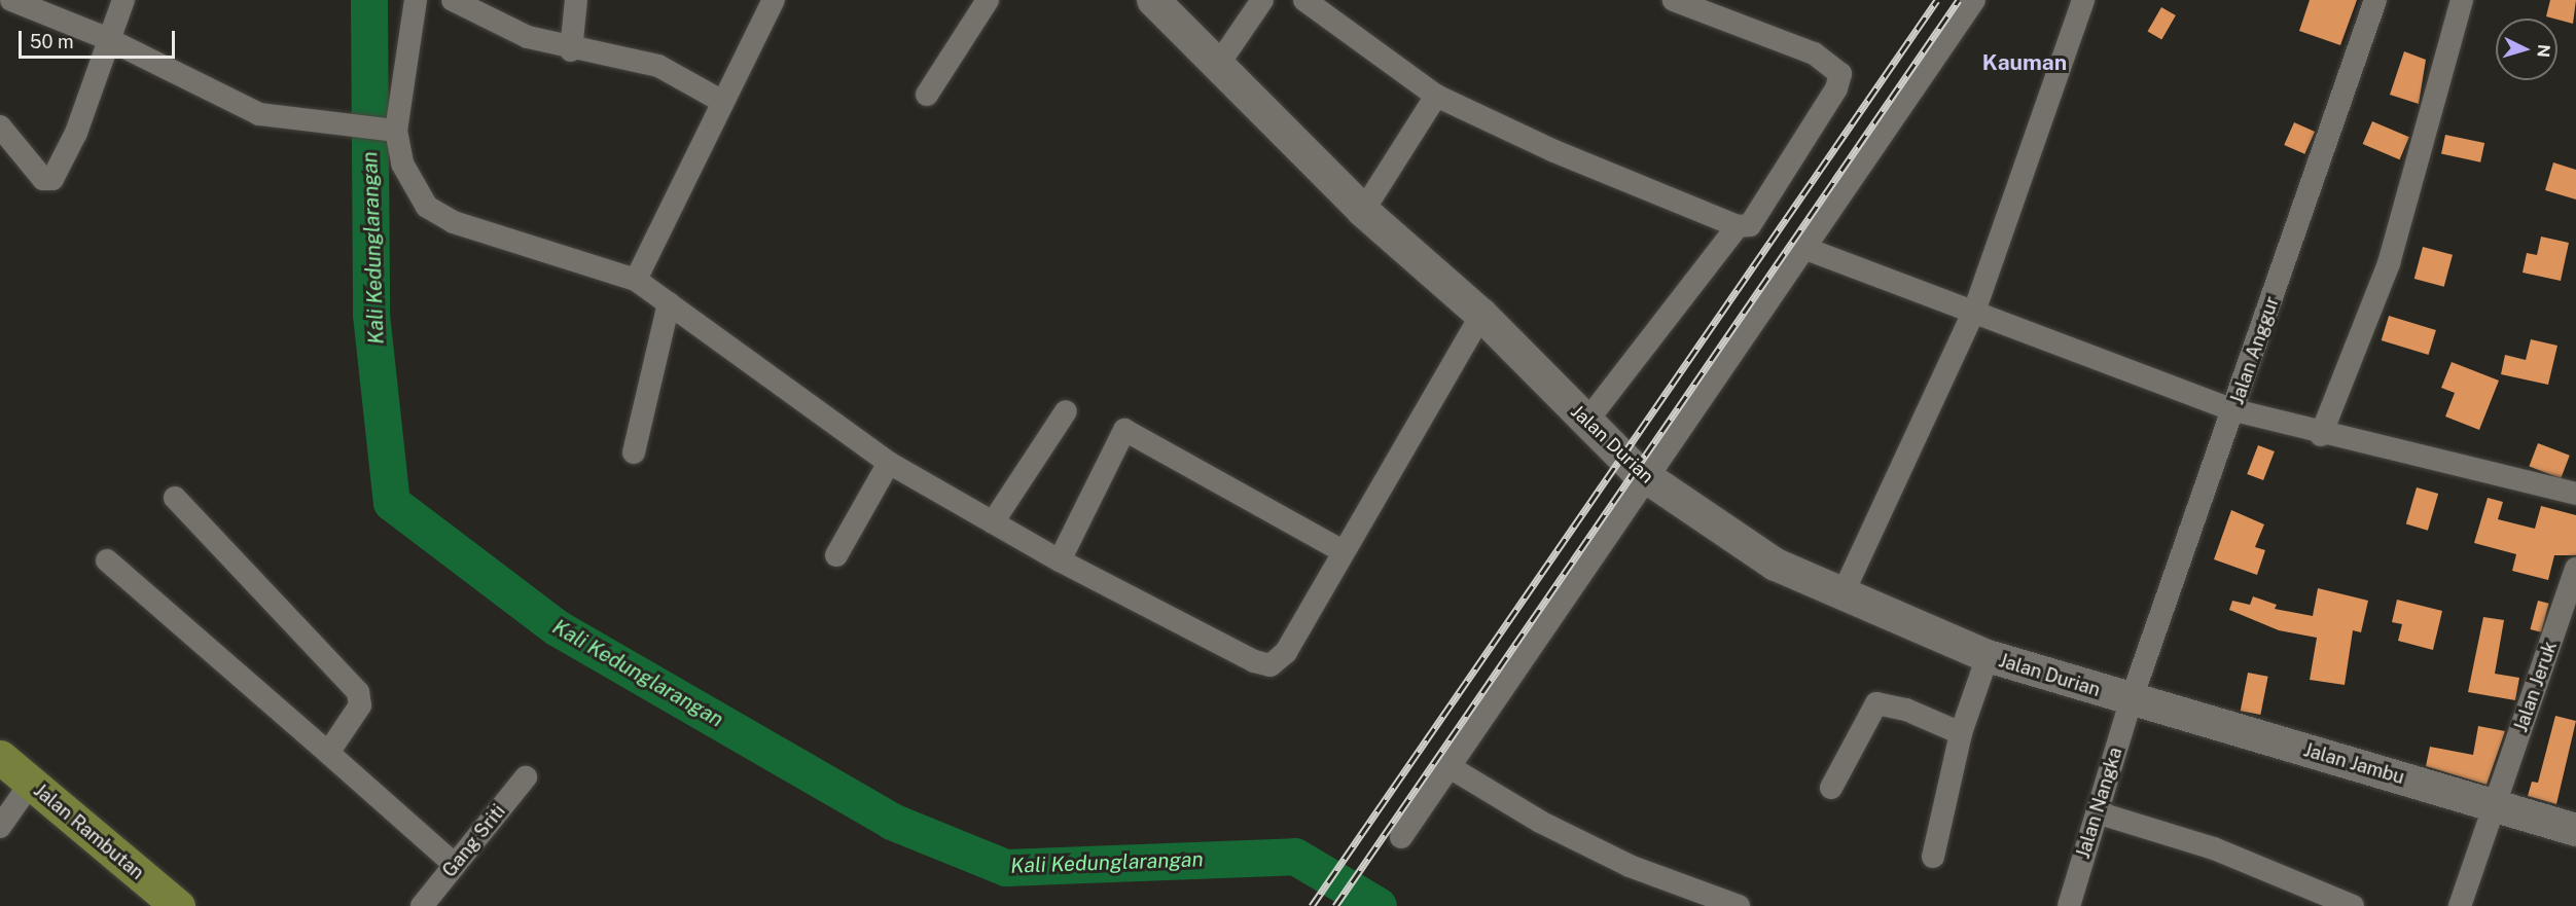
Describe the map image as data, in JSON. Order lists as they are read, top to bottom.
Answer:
{
  "streets": {
    "main road": ["Jalan Rambutan"],
    "street": [
      "Jalan Anggur",
      "Jalan Durian",
      "Jalan Jeruk",
      "Jalan Jambu",
      "Jalan Nangka",
      "Gang Sriti"
    ]
  },
  "crossings": [
    ["Jalan Anggur", "Jalan Durian"],
    ["Jalan Anggur", "Jalan Jambu"],
    ["Jalan Anggur", "Jalan Nangka"],
    ["Jalan Durian", "Jalan Jambu"],
    ["Jalan Durian", "Jalan Nangka"],
    ["Jalan Jeruk", "Jalan Jambu"],
    ["Jalan Jambu", "Jalan Nangka"]
  ],
  "districts": ["Kauman"],
  "water": ["Kali Kedunglarangan"],
  "scale_bar": "50 m",
  "north": "right"
}
